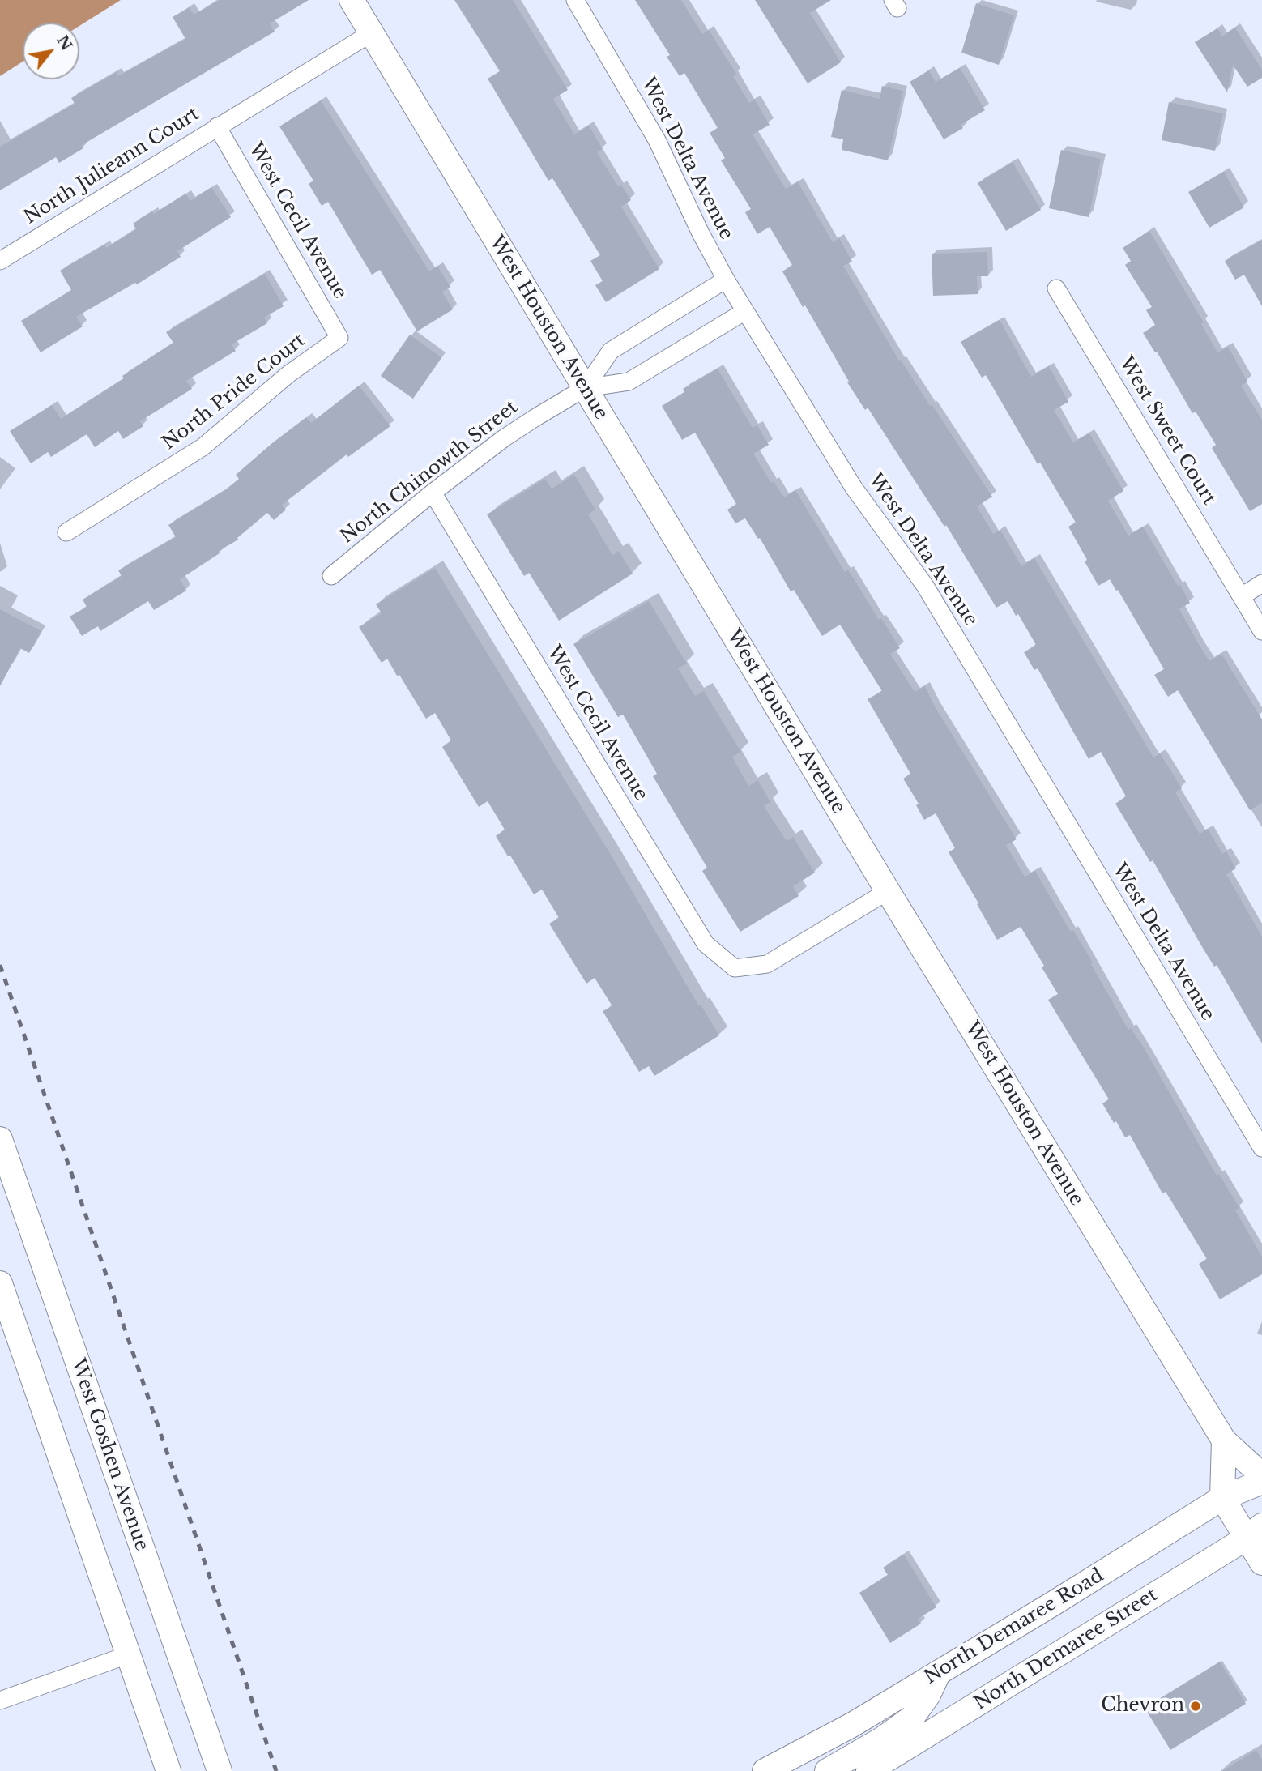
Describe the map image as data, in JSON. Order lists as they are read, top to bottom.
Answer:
{
  "streets": {
    "main road": [
      "West Houston Avenue",
      "West Goshen Avenue",
      "North Demaree Road",
      "North Demaree Street"
    ],
    "street": [
      "West Delta Avenue",
      "North Julieann Court",
      "West Cecil Avenue",
      "North Pride Court",
      "West Sweet Court",
      "North Chinowth Street"
    ]
  },
  "crossings": [
    ["West Delta Avenue", "North Chinowth Street"],
    ["North Julieann Court", "West Cecil Avenue"],
    ["North Julieann Court", "West Houston Avenue"],
    ["West Cecil Avenue", "West Houston Avenue"],
    ["West Cecil Avenue", "North Pride Court"],
    ["West Cecil Avenue", "North Chinowth Street"],
    ["West Houston Avenue", "North Chinowth Street"]
  ],
  "places": ["Chevron"],
  "north": "top right"
}
